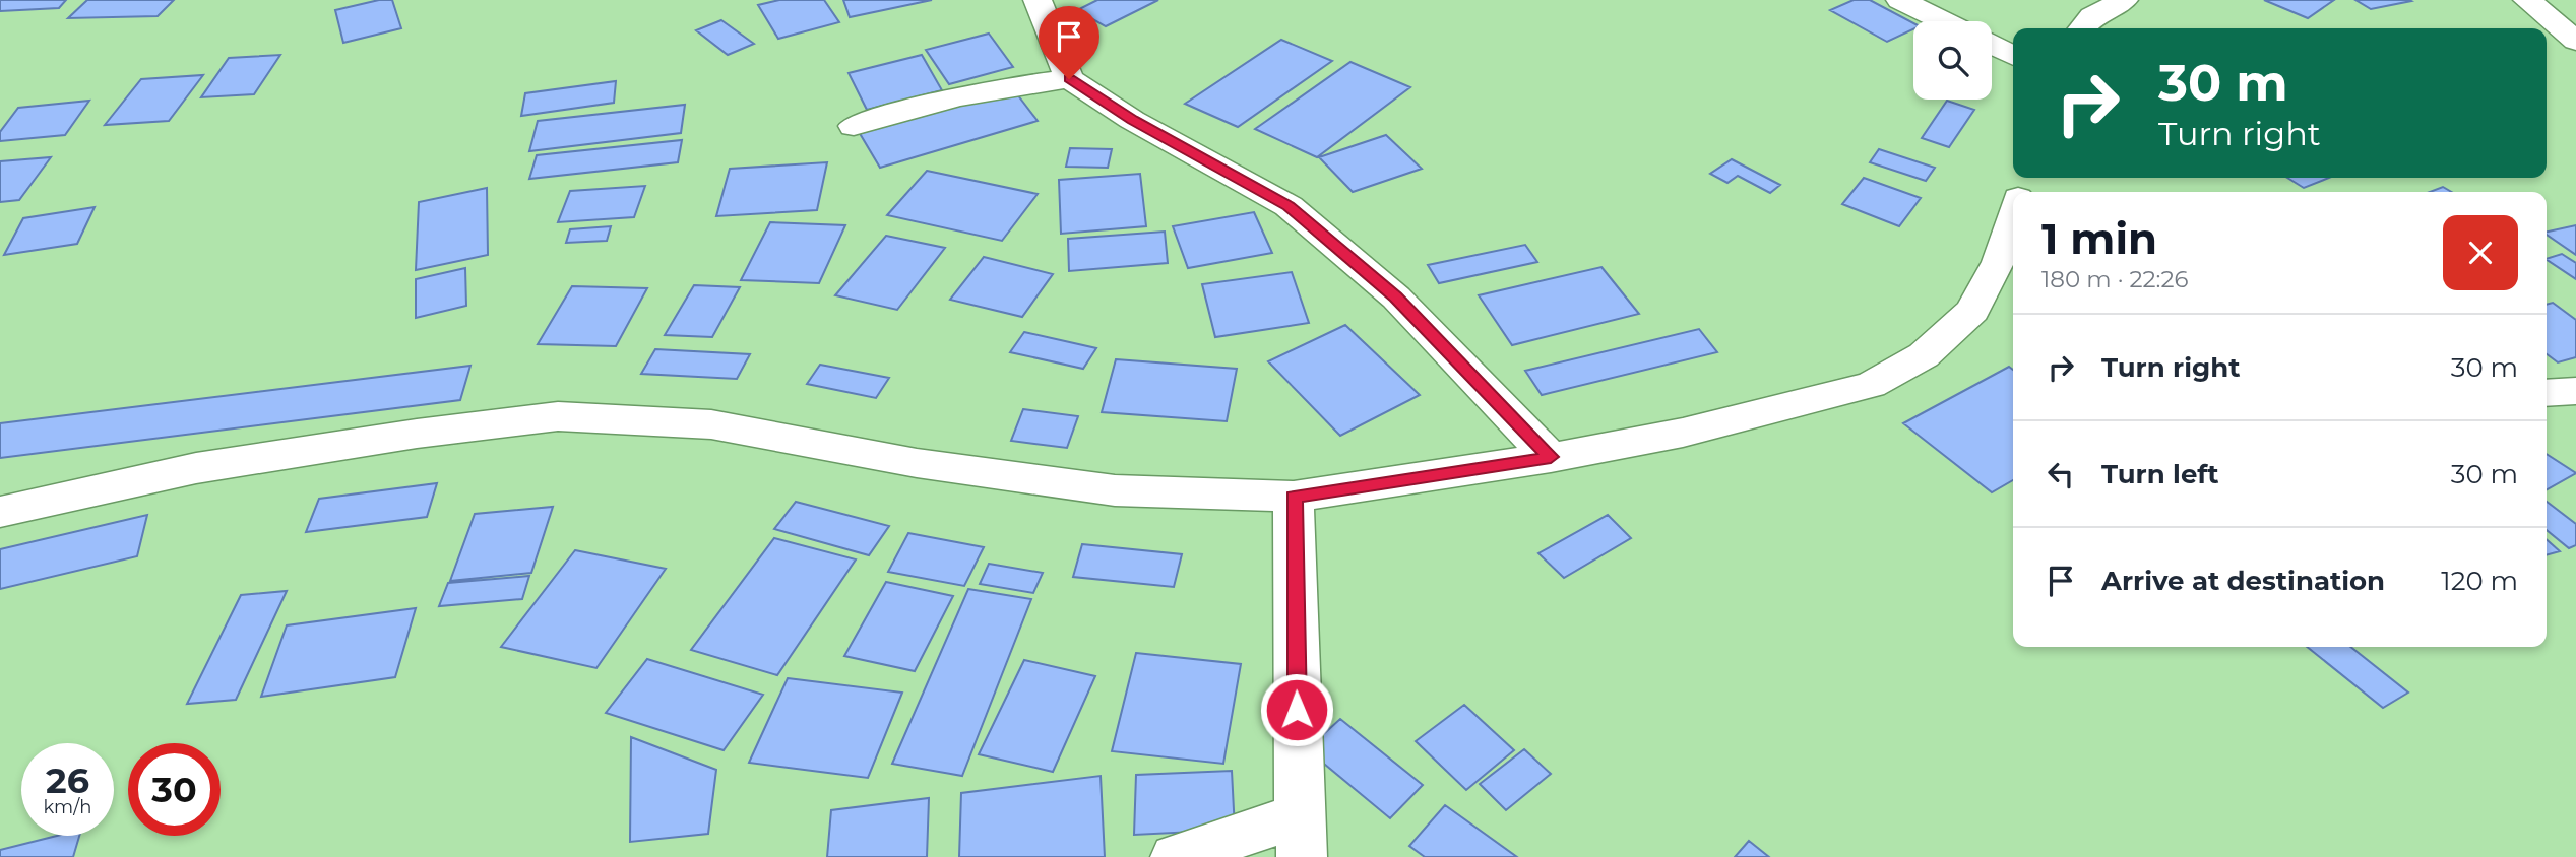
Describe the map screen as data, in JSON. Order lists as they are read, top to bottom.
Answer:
{
  "page": {
    "turn": ["30 m", "Turn right"],
    "heading": ["1 min", "180 m · 22:26"],
    "list": [
      {
        "name": "Turn right",
        "value": "30 m"
      },
      {
        "name": "Turn left",
        "value": "30 m"
      },
      {
        "name": "Arrive at destination",
        "value": "120 m"
      }
    ],
    "speed": "26 km/h",
    "limit": "30"
  }
}
